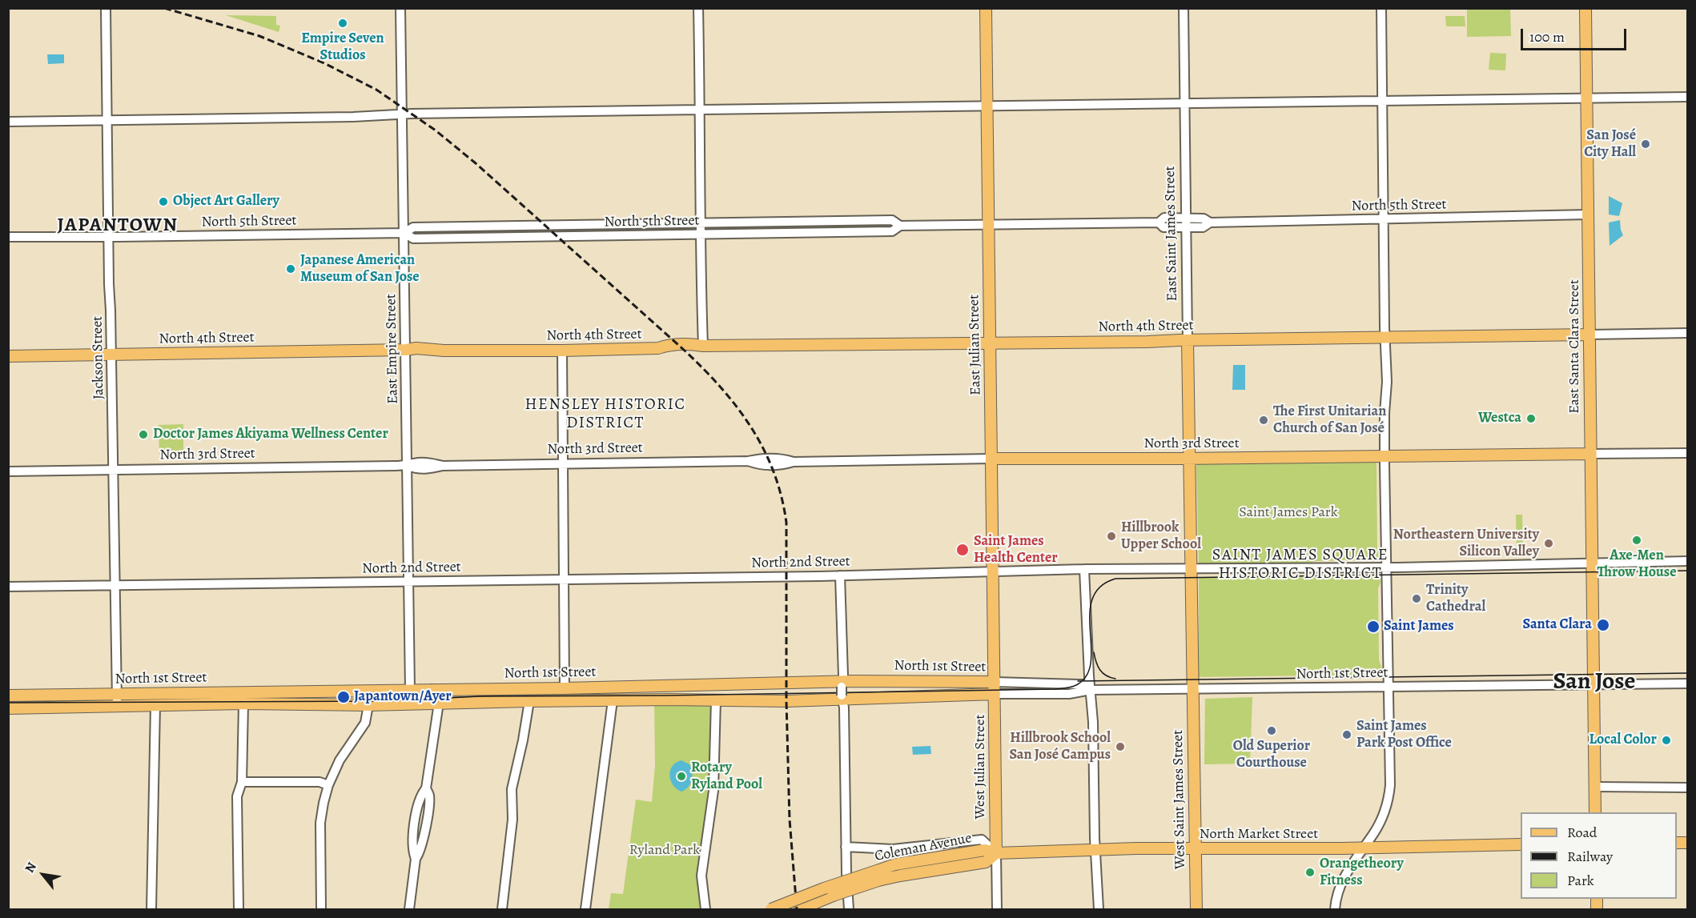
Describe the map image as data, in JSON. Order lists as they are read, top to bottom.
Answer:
{
  "streets": {
    "main road": [
      "East Saint James Street",
      "North 4th Street",
      "East Julian Street",
      "East Santa Clara Street",
      "North 3rd Street",
      "North 1st Street",
      "West Julian Street",
      "West Saint James Street",
      "North Market Street",
      "Coleman Avenue"
    ],
    "street": [
      "North 5th Street",
      "East Empire Street",
      "Jackson Street",
      "North 2nd Street"
    ]
  },
  "crossings": [
    ["North 5th Street", "East Saint James Street"],
    ["North 5th Street", "East Julian Street"],
    ["North 5th Street", "East Santa Clara Street"],
    ["North 5th Street", "East Empire Street"],
    ["North 5th Street", "Jackson Street"],
    ["East Saint James Street", "North 4th Street"],
    ["East Saint James Street", "North 3rd Street"],
    ["East Saint James Street", "North 2nd Street"],
    ["East Saint James Street", "North 1st Street"],
    ["East Saint James Street", "West Saint James Street"],
    ["North 4th Street", "East Julian Street"],
    ["North 4th Street", "East Santa Clara Street"],
    ["North 4th Street", "East Empire Street"],
    ["North 4th Street", "Jackson Street"],
    ["East Julian Street", "North 3rd Street"],
    ["East Julian Street", "North 2nd Street"],
    ["East Julian Street", "North 1st Street"],
    ["East Julian Street", "West Julian Street"],
    ["East Santa Clara Street", "North 3rd Street"],
    ["East Santa Clara Street", "North 2nd Street"],
    ["East Santa Clara Street", "North 1st Street"],
    ["East Empire Street", "North 3rd Street"],
    ["East Empire Street", "North 2nd Street"],
    ["East Empire Street", "North 1st Street"],
    ["Jackson Street", "North 3rd Street"],
    ["Jackson Street", "North 2nd Street"],
    ["Jackson Street", "North 1st Street"],
    ["North 1st Street", "West Julian Street"],
    ["North 1st Street", "West Saint James Street"],
    ["West Julian Street", "North Market Street"],
    ["West Julian Street", "Coleman Avenue"],
    ["West Saint James Street", "North Market Street"],
    ["North Market Street", "Coleman Avenue"]
  ],
  "districts": [
    "JAPANTOWN",
    "HENSLEY HISTORIC DISTRICT",
    "SAINT JAMES SQUARE HISTORIC DISTRICT",
    "San Jose"
  ],
  "parks": ["Saint James Park", "Ryland Park"],
  "places": [
    "Empire Seven Studios",
    "San José City Hall",
    "Object Art Gallery",
    "Japanese American Museum of San Jose",
    "Westca",
    "The First Unitarian Church of San José",
    "Doctor James Akiyama Wellness Center",
    "Hillbrook Upper School",
    "Axe-Men Throw House",
    "Northeastern University Silicon Valley",
    "Saint James Health Center",
    "Trinity Cathedral",
    "Santa Clara",
    "Saint James",
    "Japantown/Ayer",
    "Old Superior Courthouse",
    "Saint James Park Post Office",
    "Local Color",
    "Hillbrook School San José Campus",
    "Rotary Ryland Pool",
    "Orangetheory Fitness"
  ],
  "legend": ["Road", "Railway", "Park"],
  "scale_bar": "100 m",
  "north": "top left"
}
